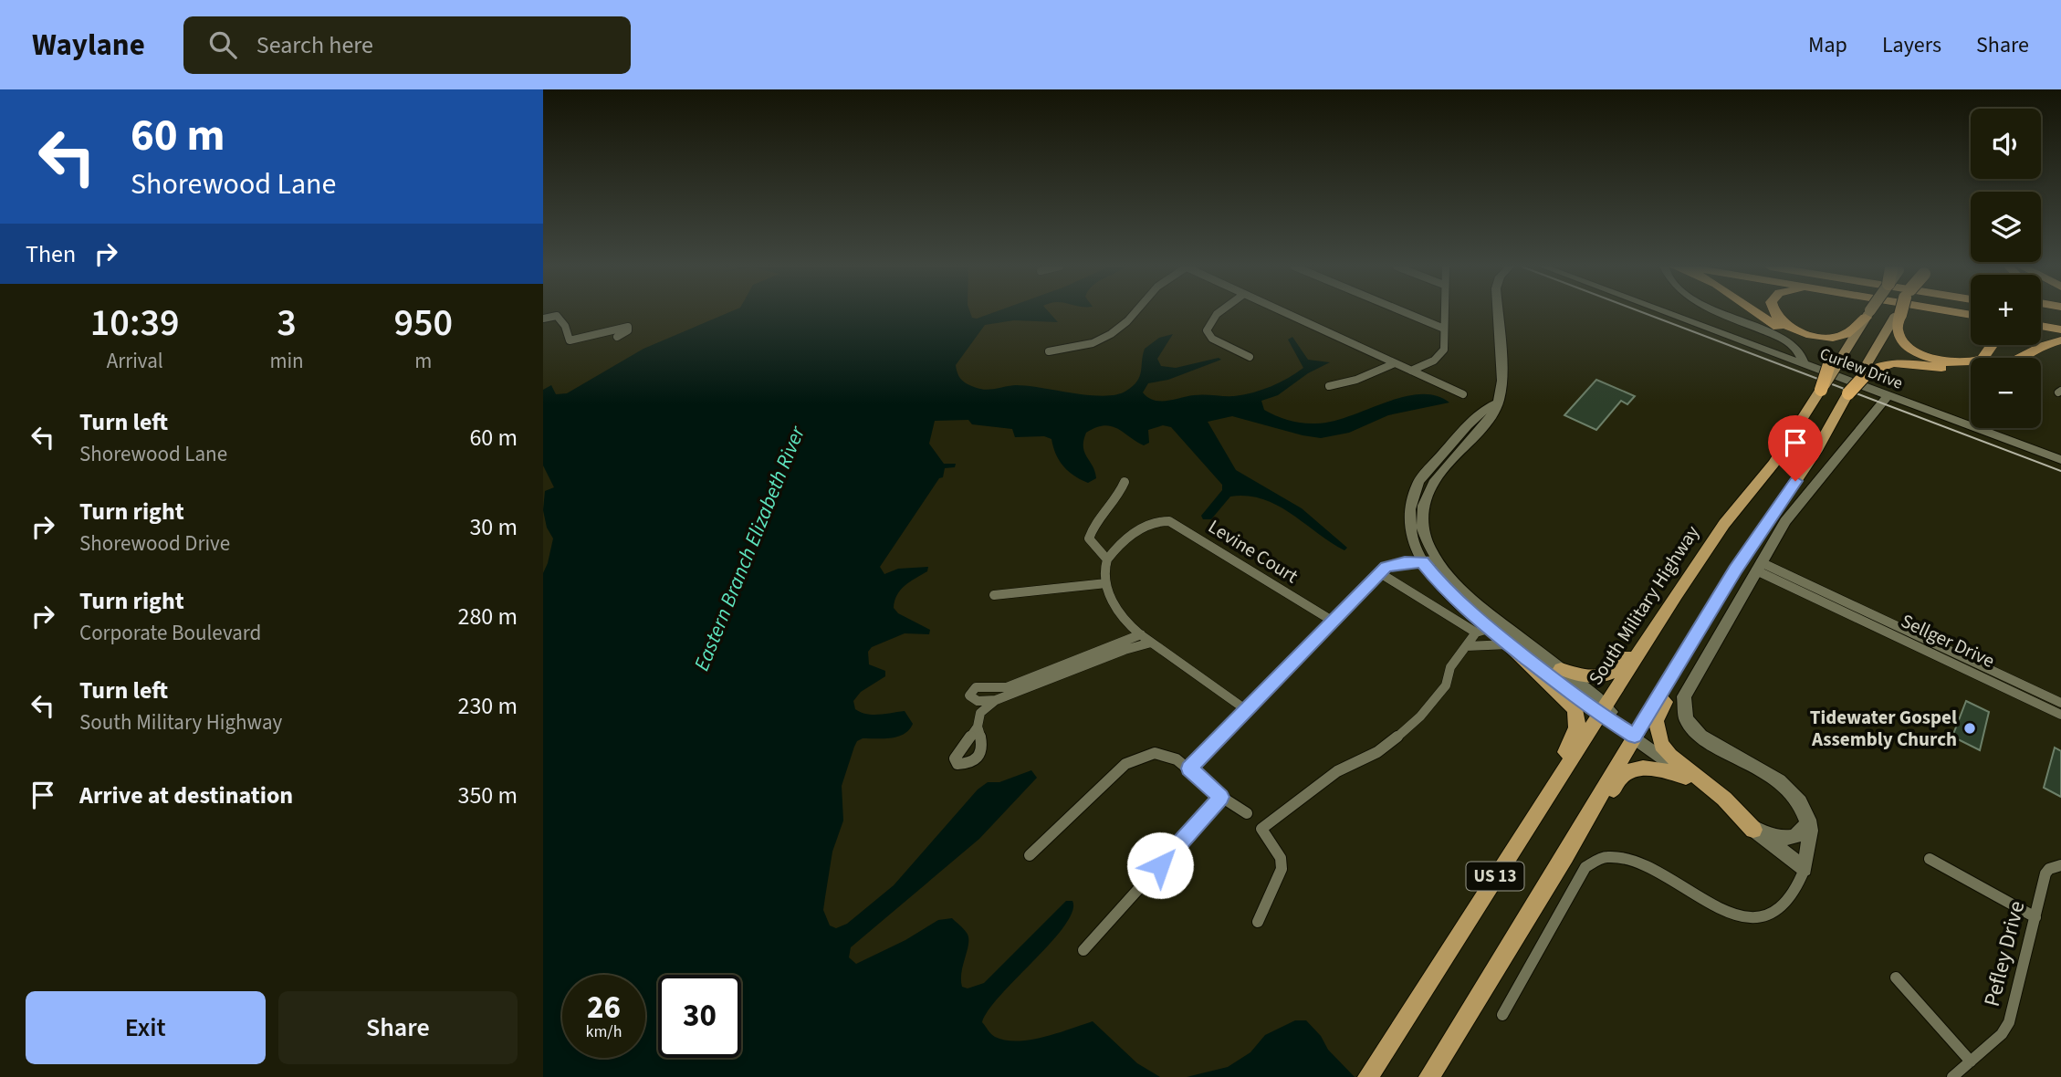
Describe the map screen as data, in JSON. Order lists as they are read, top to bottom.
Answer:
{
  "streets": {
    "main road": ["South Military Highway", "US 13"],
    "street": [
      "Curlew Drive",
      "Levine Court",
      "Sellger Drive",
      "Pefley Drive"
    ]
  },
  "water": ["Eastern Branch Elizabeth River"],
  "places": ["Tidewater Gospel Assembly Church"],
  "page": {
    "header": "Waylane",
    "search": "Search here",
    "nav": ["Map", "Layers", "Share"],
    "turn": ["60 m", "Shorewood Lane"],
    "map_buttons": ["+", "−"],
    "then": "Then",
    "eta": [
      "10:39",
      "Arrival",
      "3",
      "min",
      "950",
      "m"
    ],
    "list": [
      {
        "name": "Turn left",
        "note": "Shorewood Lane",
        "value": "60 m"
      },
      {
        "name": "Turn right",
        "note": "Shorewood Drive",
        "value": "30 m"
      },
      {
        "name": "Turn right",
        "note": "Corporate Boulevard",
        "value": "280 m"
      },
      {
        "name": "Turn left",
        "note": "South Military Highway",
        "value": "230 m"
      },
      {
        "name": "Arrive at destination",
        "value": "350 m"
      }
    ],
    "speed": "26 km/h",
    "limit": "30",
    "buttons": ["Exit", "Share"]
  }
}
